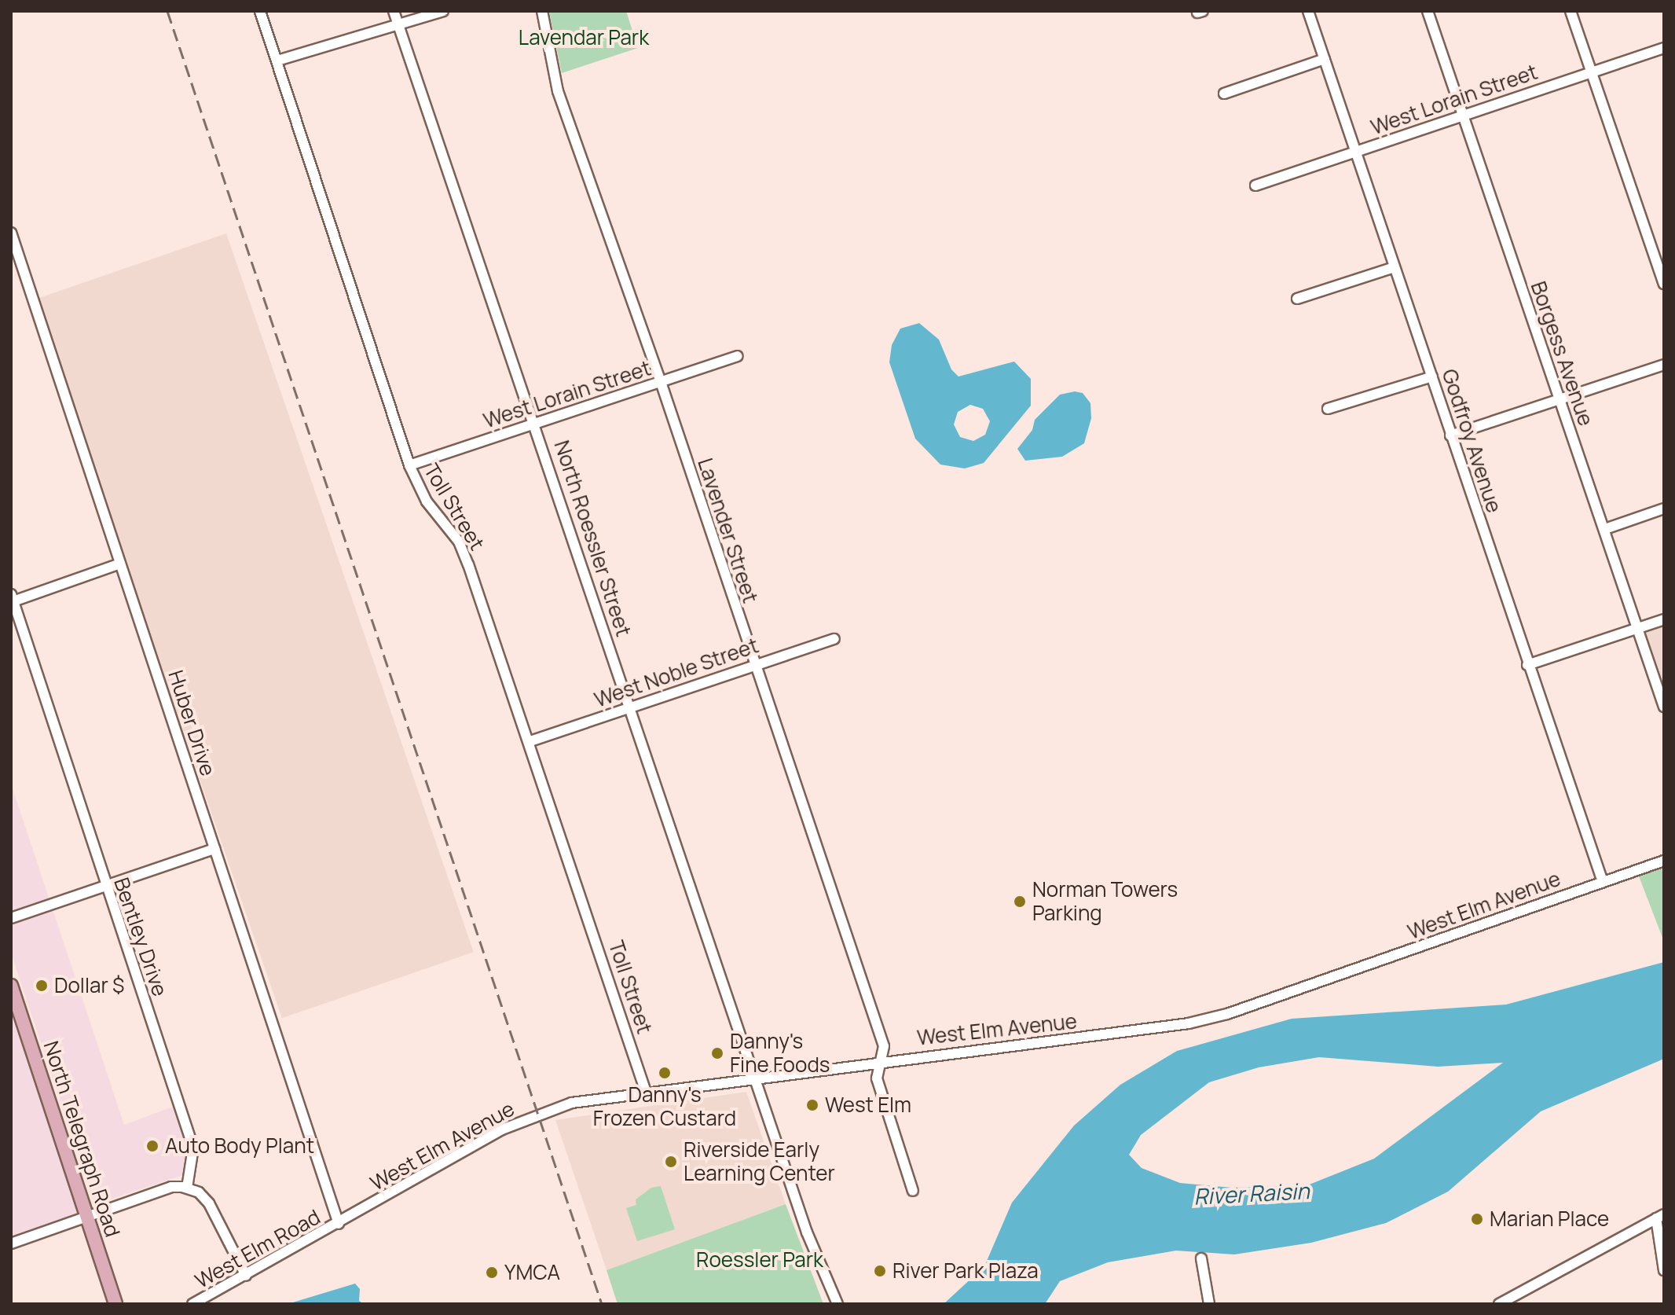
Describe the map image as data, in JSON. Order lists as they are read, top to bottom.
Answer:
{
  "streets": {
    "main road": ["North Telegraph Road"],
    "street": [
      "West Lorain Street",
      "Borgess Avenue",
      "Godfroy Avenue",
      "Toll Street",
      "Lavender Street",
      "North Roessler Street",
      "West Noble Street",
      "Huber Drive",
      "West Elm Avenue",
      "Bentley Drive",
      "West Elm Road"
    ]
  },
  "crossings": [
    ["West Lorain Street", "Borgess Avenue"],
    ["West Lorain Street", "Godfroy Avenue"],
    ["West Lorain Street", "Toll Street"],
    ["West Lorain Street", "Lavender Street"],
    ["West Lorain Street", "North Roessler Street"],
    ["Godfroy Avenue", "West Elm Avenue"],
    ["Toll Street", "West Noble Street"],
    ["Toll Street", "West Elm Avenue"],
    ["Lavender Street", "West Noble Street"],
    ["Lavender Street", "West Elm Avenue"],
    ["North Roessler Street", "West Noble Street"],
    ["North Roessler Street", "West Elm Avenue"],
    ["Huber Drive", "West Elm Avenue"],
    ["Huber Drive", "West Elm Road"],
    ["West Elm Avenue", "West Elm Road"]
  ],
  "water": ["River Raisin"],
  "parks": ["Lavendar Park", "Roessler Park"],
  "places": [
    "Norman Towers Parking",
    "Dollar $",
    "Danny's Fine Foods",
    "Danny's Frozen Custard",
    "West Elm",
    "Auto Body Plant",
    "Riverside Early Learning Center",
    "Marian Place",
    "River Park Plaza",
    "YMCA"
  ]
}
